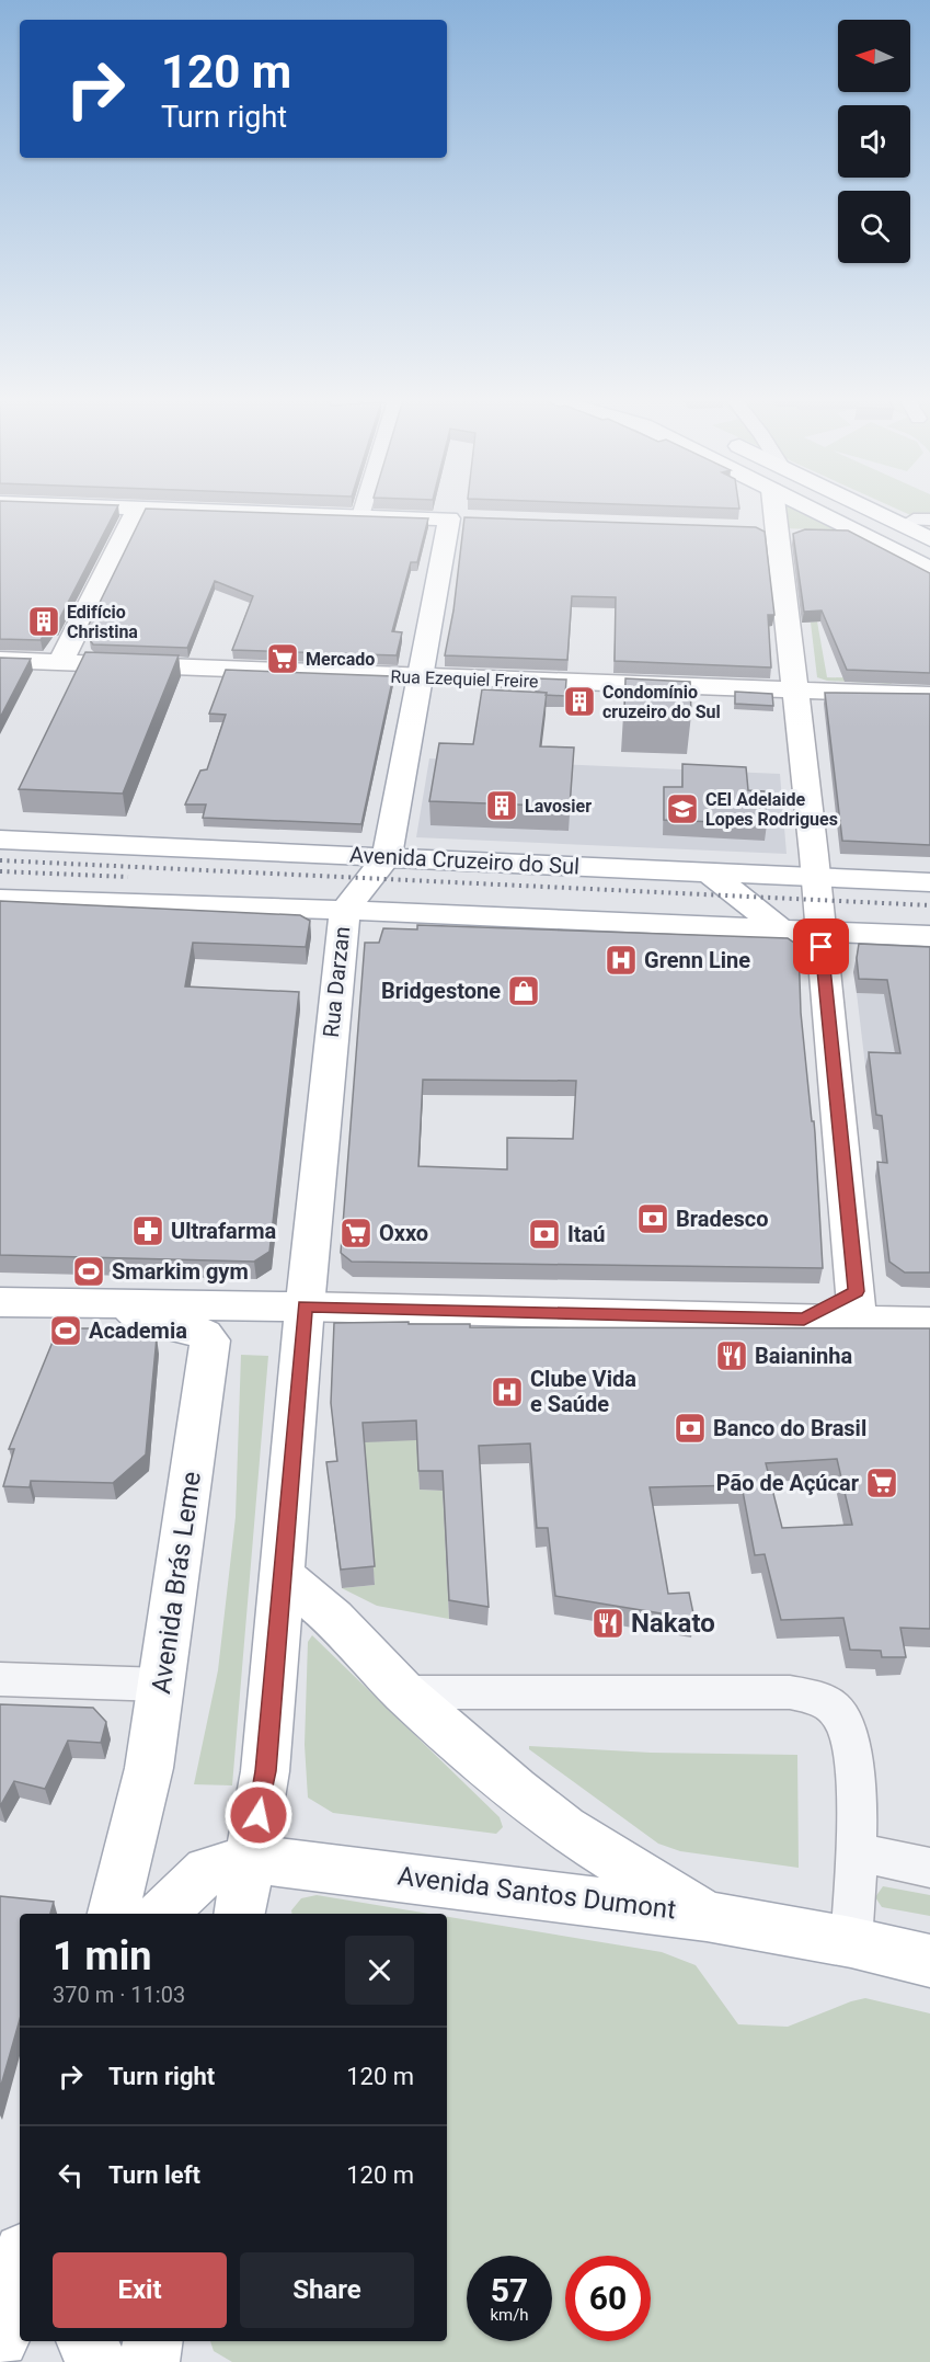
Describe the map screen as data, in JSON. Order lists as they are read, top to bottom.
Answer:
{
  "streets": {
    "main road": [
      "Rua Ezequiel Freire",
      "Avenida Cruzeiro do Sul",
      "Rua Darzan",
      "Avenida Brás Leme",
      "Avenida Santos Dumont"
    ]
  },
  "crossings": [
    ["Rua Ezequiel Freire", "Rua Darzan"],
    ["Avenida Cruzeiro do Sul", "Rua Darzan"],
    ["Rua Darzan", "Avenida Santos Dumont"]
  ],
  "places": {
    "building": ["Edifício Christina", "Condomínio cruzeiro do Sul", "Lavosier"],
    "supermarket": ["Mercado", "Oxxo", "Pão de Açúcar"],
    "school or university": ["CEI Adelaide Lopes Rodrigues"],
    "hospital": ["Grenn Line", "Clube Vida e Saúde"],
    "shop": ["Bridgestone"],
    "bank": ["Bradesco", "Itaú", "Banco do Brasil"],
    "pharmacy": ["Ultrafarma"],
    "sports": ["Smarkim gym", "Academia"],
    "restaurant": ["Baianinha", "Nakato"]
  },
  "north": "left",
  "page": {
    "turn": ["120 m", "Turn right"],
    "heading": ["1 min", "370 m · 11:03"],
    "list": [
      {
        "name": "Turn right",
        "value": "120 m"
      },
      {
        "name": "Turn left",
        "value": "120 m"
      }
    ],
    "buttons": ["Exit", "Share"],
    "speed": "57 km/h",
    "limit": "60"
  }
}
